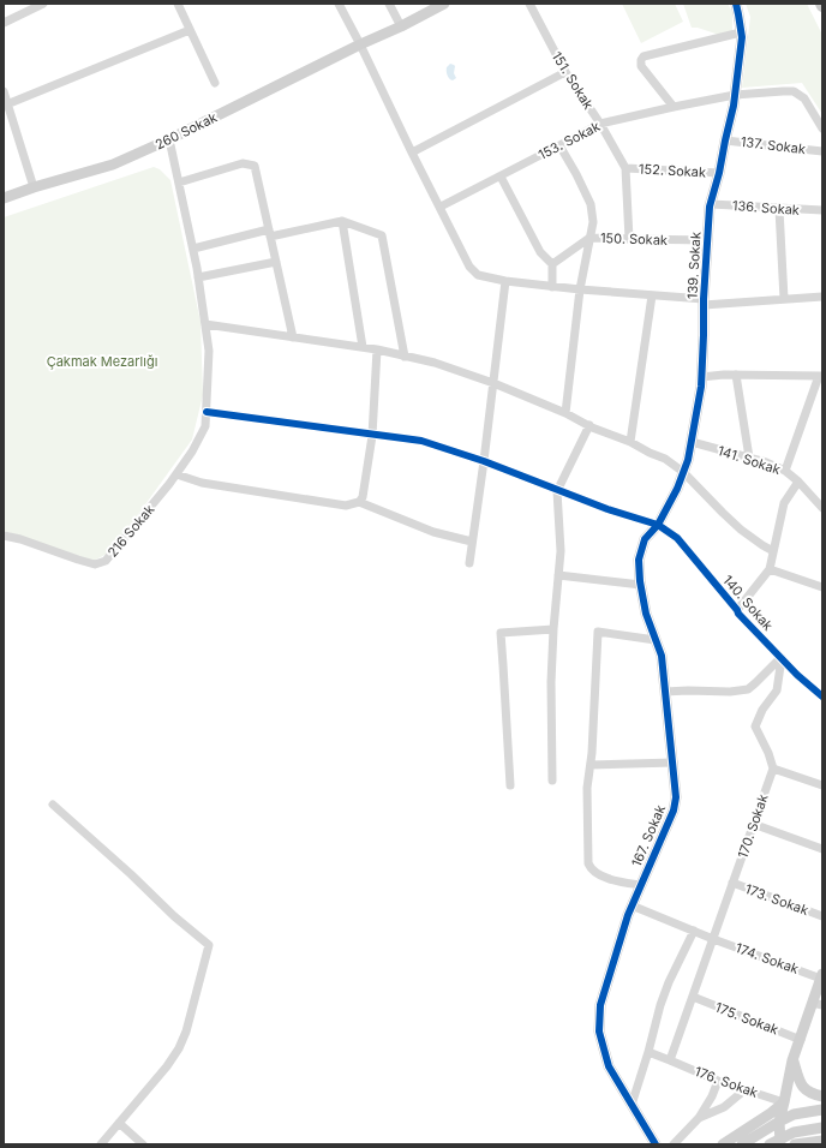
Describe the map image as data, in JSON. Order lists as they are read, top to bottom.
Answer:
{
  "streets": {
    "street": [
      "151. Sokak",
      "260 Sokak",
      "153. Sokak",
      "137. Sokak",
      "152. Sokak",
      "136. Sokak",
      "150. Sokak",
      "139. Sokak",
      "141. Sokak",
      "216 Sokak",
      "140. Sokak",
      "170. Sokak",
      "167. Sokak",
      "173. Sokak",
      "174. Sokak",
      "175. Sokak",
      "176. Sokak"
    ]
  },
  "crossings": [
    ["151. Sokak", "153. Sokak"],
    ["151. Sokak", "152. Sokak"],
    ["151. Sokak", "150. Sokak"],
    ["260 Sokak", "216 Sokak"],
    ["153. Sokak", "139. Sokak"],
    ["137. Sokak", "139. Sokak"],
    ["152. Sokak", "139. Sokak"],
    ["136. Sokak", "139. Sokak"],
    ["150. Sokak", "139. Sokak"],
    ["139. Sokak", "141. Sokak"],
    ["139. Sokak", "140. Sokak"],
    ["139. Sokak", "167. Sokak"],
    ["216 Sokak", "140. Sokak"],
    ["140. Sokak", "167. Sokak"],
    ["170. Sokak", "173. Sokak"],
    ["170. Sokak", "174. Sokak"],
    ["170. Sokak", "175. Sokak"],
    ["170. Sokak", "176. Sokak"],
    ["167. Sokak", "174. Sokak"]
  ],
  "parks": ["Çakmak Mezarlığı"]
}
